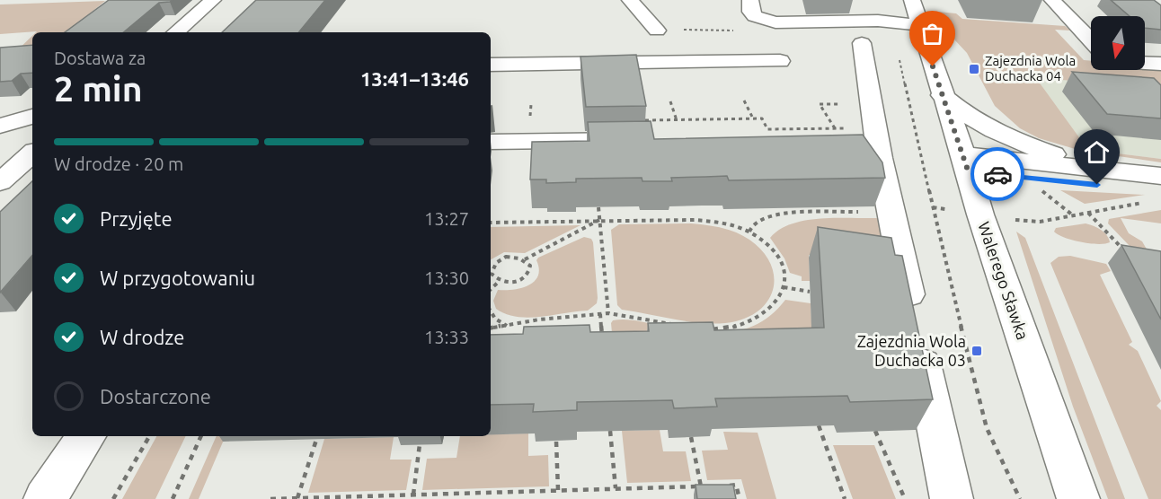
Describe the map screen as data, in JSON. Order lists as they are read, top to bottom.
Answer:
{
  "streets": {
    "street": ["Walerego Sławka"]
  },
  "places": {
    "transit": ["Zajezdnia Wola Duchacka 04", "Zajezdnia Wola Duchacka 03"]
  },
  "north": "bottom",
  "page": {
    "heading": ["2 min", "Dostawa za", "13:41–13:46"],
    "bar": "W drodze · 20 m",
    "list": [
      ["Przyjęte", "13:27"],
      ["W przygotowaniu", "13:30"],
      ["W drodze", "13:33"],
      "Dostarczone"
    ]
  }
}
